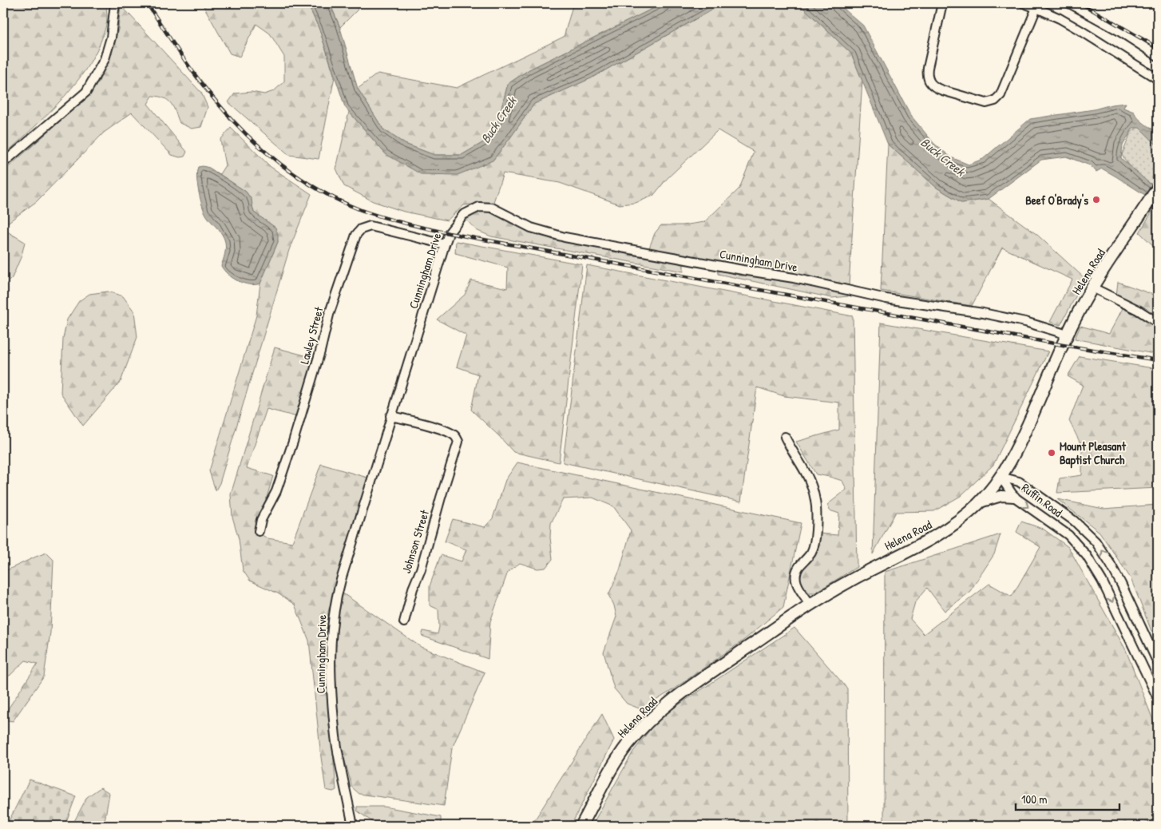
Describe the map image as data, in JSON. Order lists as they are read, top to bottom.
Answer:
{
  "streets": {
    "main road": ["Helena Road"],
    "street": [
      "Cunningham Drive",
      "Lawley Street",
      "Ruffin Road",
      "Johnson Street"
    ]
  },
  "crossings": [
    ["Cunningham Drive", "Helena Road"],
    ["Cunningham Drive", "Lawley Street"],
    ["Cunningham Drive", "Johnson Street"],
    ["Helena Road", "Ruffin Road"]
  ],
  "water": ["Buck Creek"],
  "places": ["Beef O'Brady's", "Mount Pleasant Baptist Church"],
  "scale_bar": "100 m"
}
